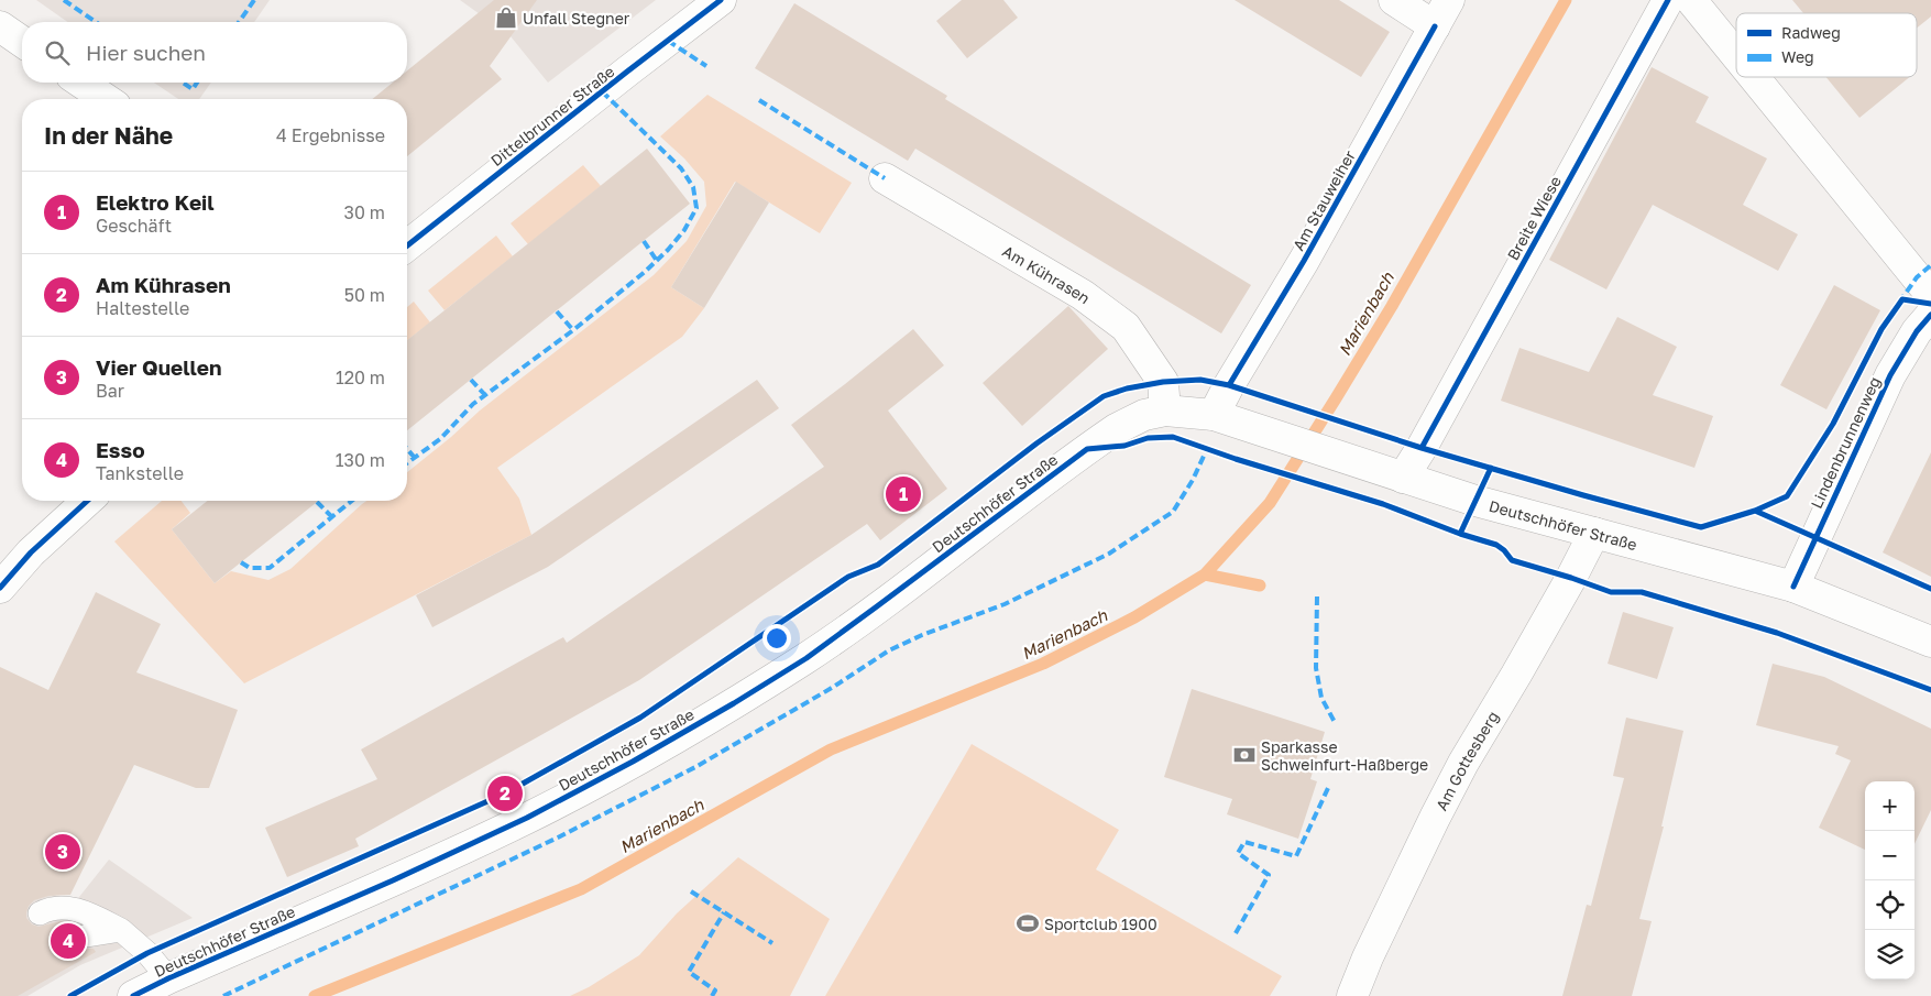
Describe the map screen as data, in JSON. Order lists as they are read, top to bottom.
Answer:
{
  "streets": {
    "street": [
      "Dittelbrunner Straße",
      "Am Stauweiher",
      "Breite Wiese",
      "Am Kührasen",
      "Lindenbrunnenweg",
      "Deutschhöfer Straße",
      "Am Gottesberg"
    ]
  },
  "crossings": [
    ["Am Stauweiher", "Deutschhöfer Straße"],
    ["Breite Wiese", "Deutschhöfer Straße"],
    ["Am Kührasen", "Deutschhöfer Straße"],
    ["Lindenbrunnenweg", "Deutschhöfer Straße"],
    ["Deutschhöfer Straße", "Am Gottesberg"]
  ],
  "water": ["Marienbach"],
  "places": {
    "shop": ["Unfall Stegner"],
    "bank": ["Sparkasse Schweinfurt-Haßberge"],
    "sports": ["Sportclub 1900"]
  },
  "legend": ["Radweg", "Weg"],
  "page": {
    "search": "Hier suchen",
    "heading": ["In der Nähe", "4 Ergebnisse"],
    "list": [
      {
        "mark": "1",
        "name": "Elektro Keil",
        "note": "Geschäft",
        "value": "30 m"
      },
      {
        "mark": "2",
        "name": "Am Kührasen",
        "note": "Haltestelle",
        "value": "50 m"
      },
      {
        "mark": "3",
        "name": "Vier Quellen",
        "note": "Bar",
        "value": "120 m"
      },
      {
        "mark": "4",
        "name": "Esso",
        "note": "Tankstelle",
        "value": "130 m"
      }
    ],
    "pins": [
      "1",
      "2",
      "3",
      "4"
    ],
    "map_buttons": ["+", "−"]
  }
}
